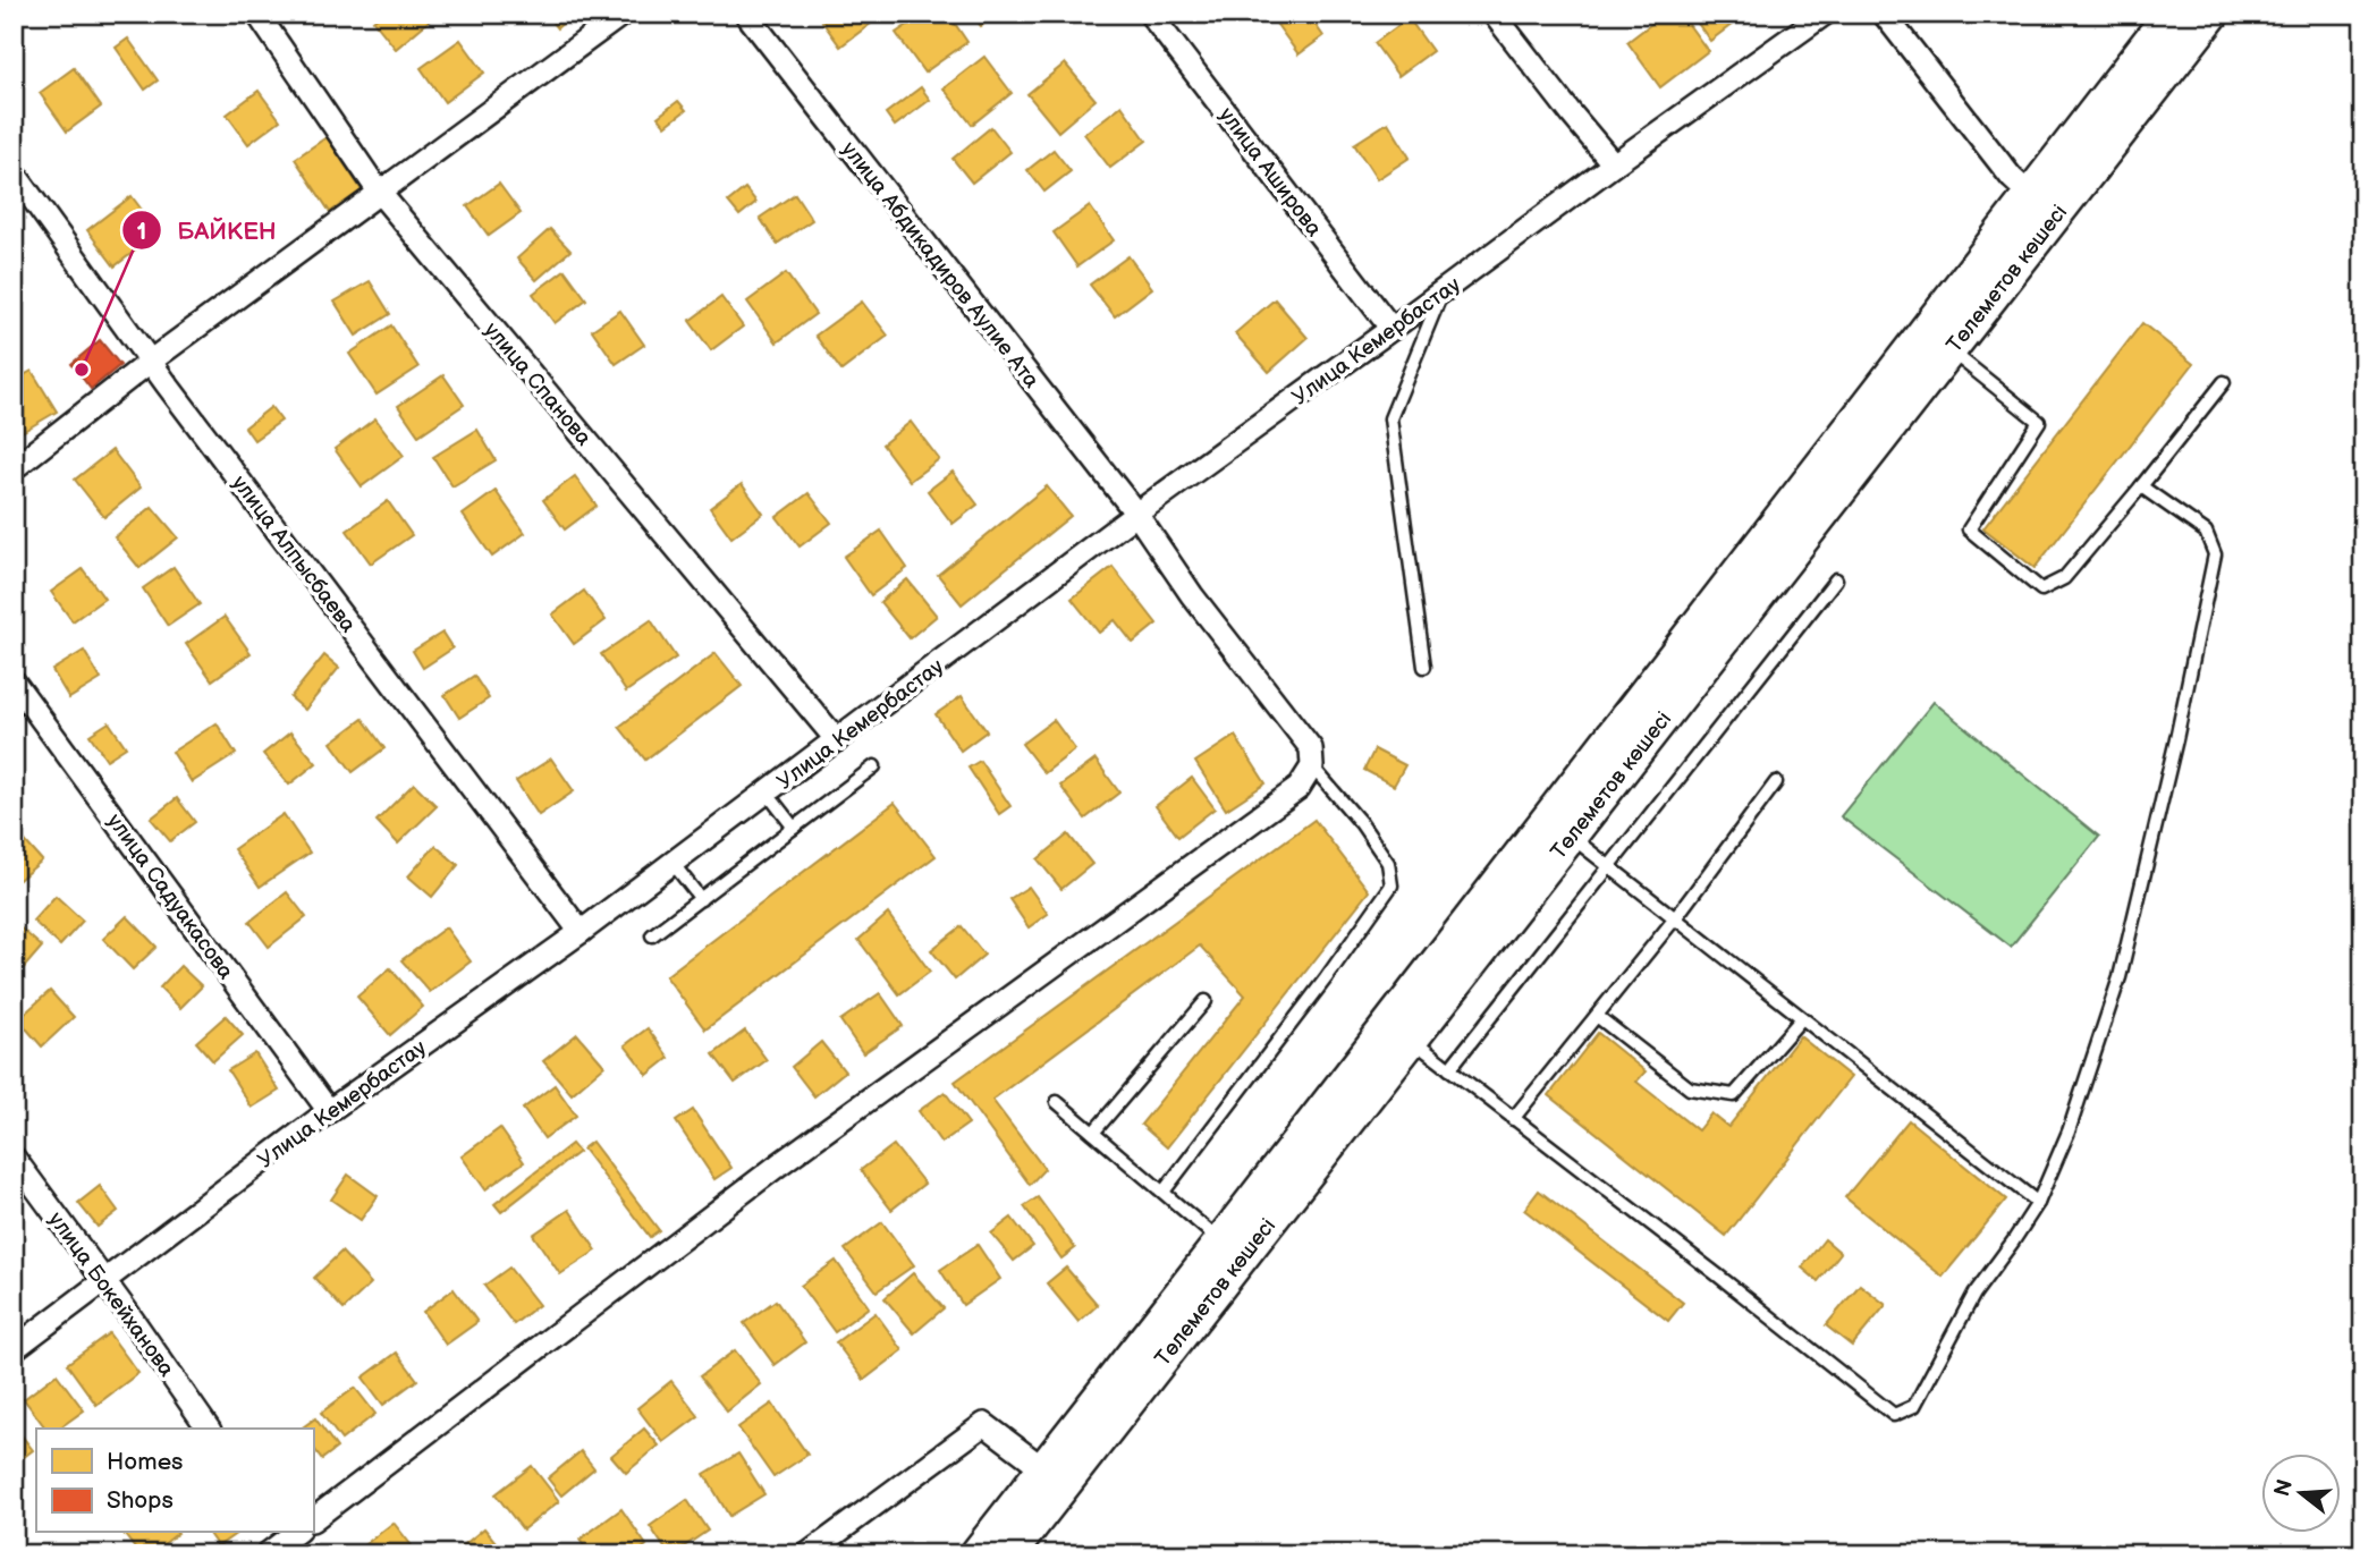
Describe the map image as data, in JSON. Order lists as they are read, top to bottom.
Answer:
{
  "streets": {
    "main road": ["Төлеметов көшесі"],
    "street": [
      "улица Аширова",
      "улица Абдикадиров Аулие Ата",
      "Улица Кемербастау",
      "улица Спанова",
      "улица Алпысбаева",
      "улица Садуакасова",
      "улица Бокейханова"
    ]
  },
  "crossings": [
    ["улица Аширова", "Улица Кемербастау"],
    ["улица Абдикадиров Аулие Ата", "Улица Кемербастау"],
    ["Улица Кемербастау", "улица Спанова"],
    ["Улица Кемербастау", "улица Алпысбаева"],
    ["Улица Кемербастау", "улица Садуакасова"],
    ["Улица Кемербастау", "улица Бокейханова"]
  ],
  "places": ["БАЙКЕН"],
  "legend": ["Homes", "Shops"],
  "north": "left"
}
